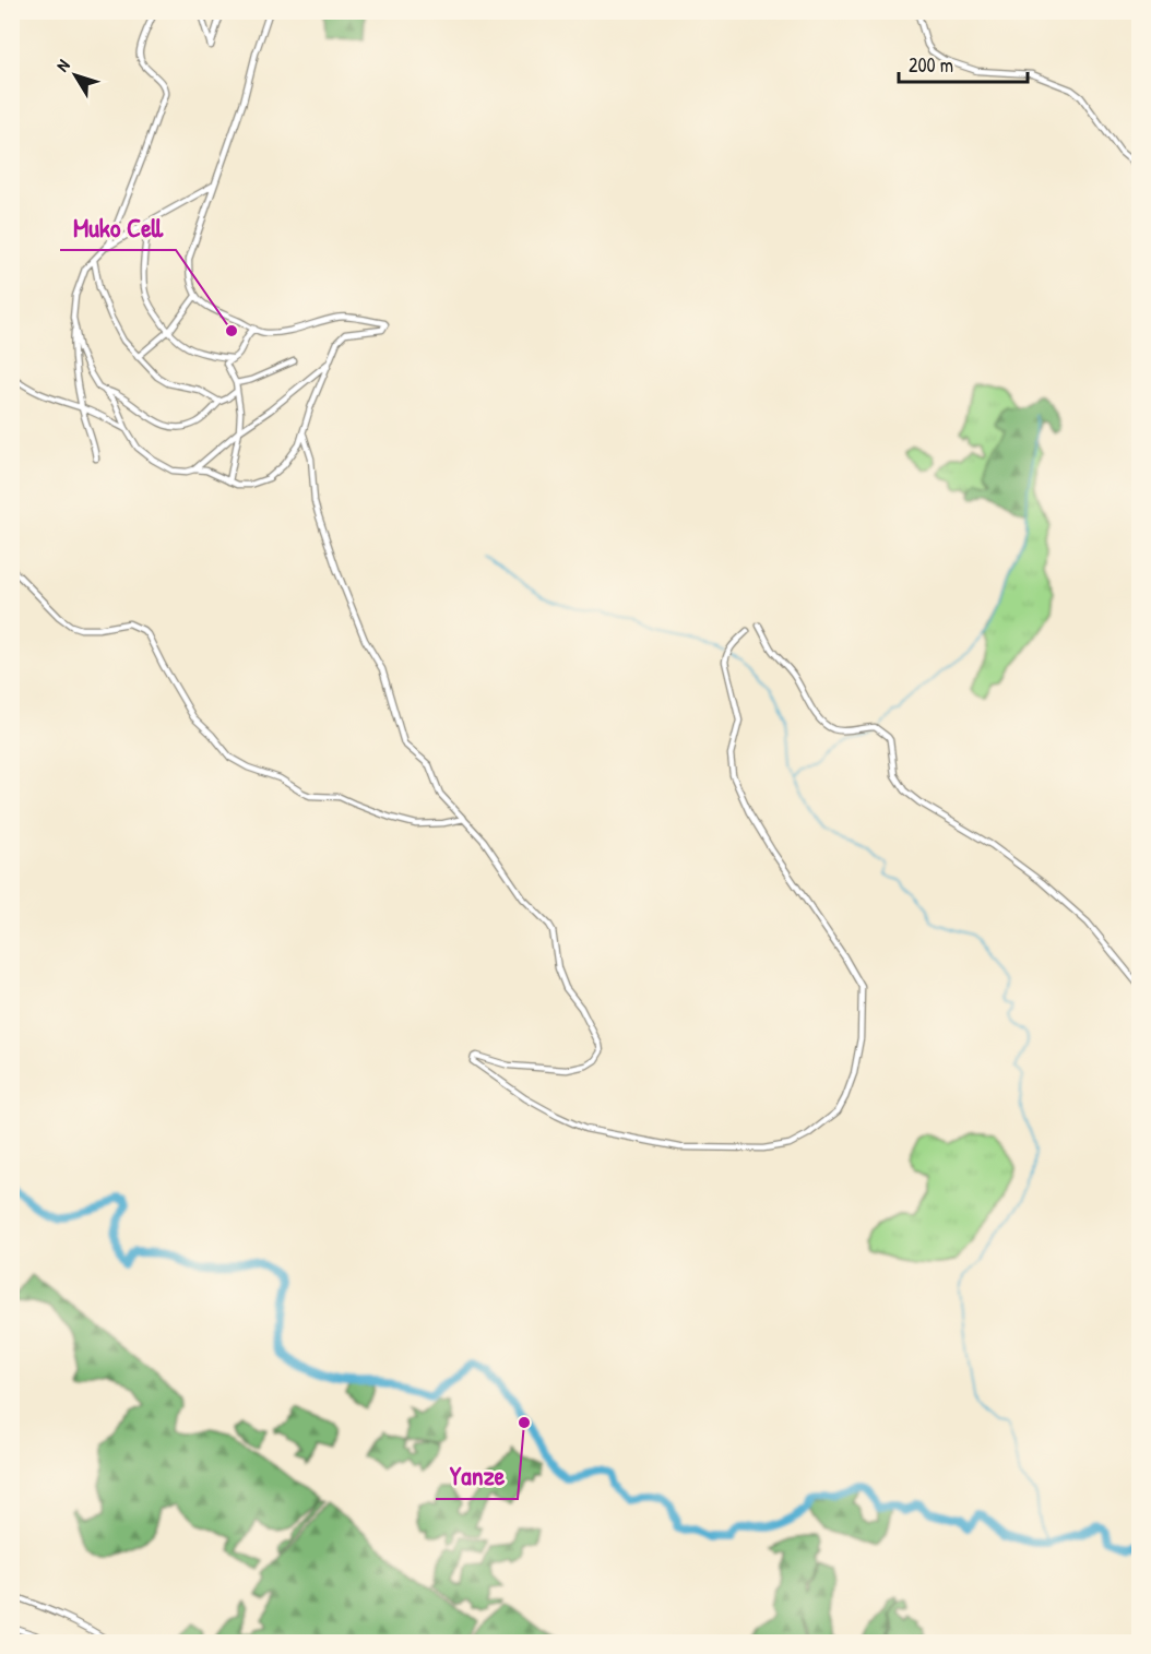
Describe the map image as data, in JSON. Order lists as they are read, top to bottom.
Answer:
{
  "places": ["Muko Cell", "Yanze"],
  "scale_bar": "200 m",
  "north": "top left"
}
